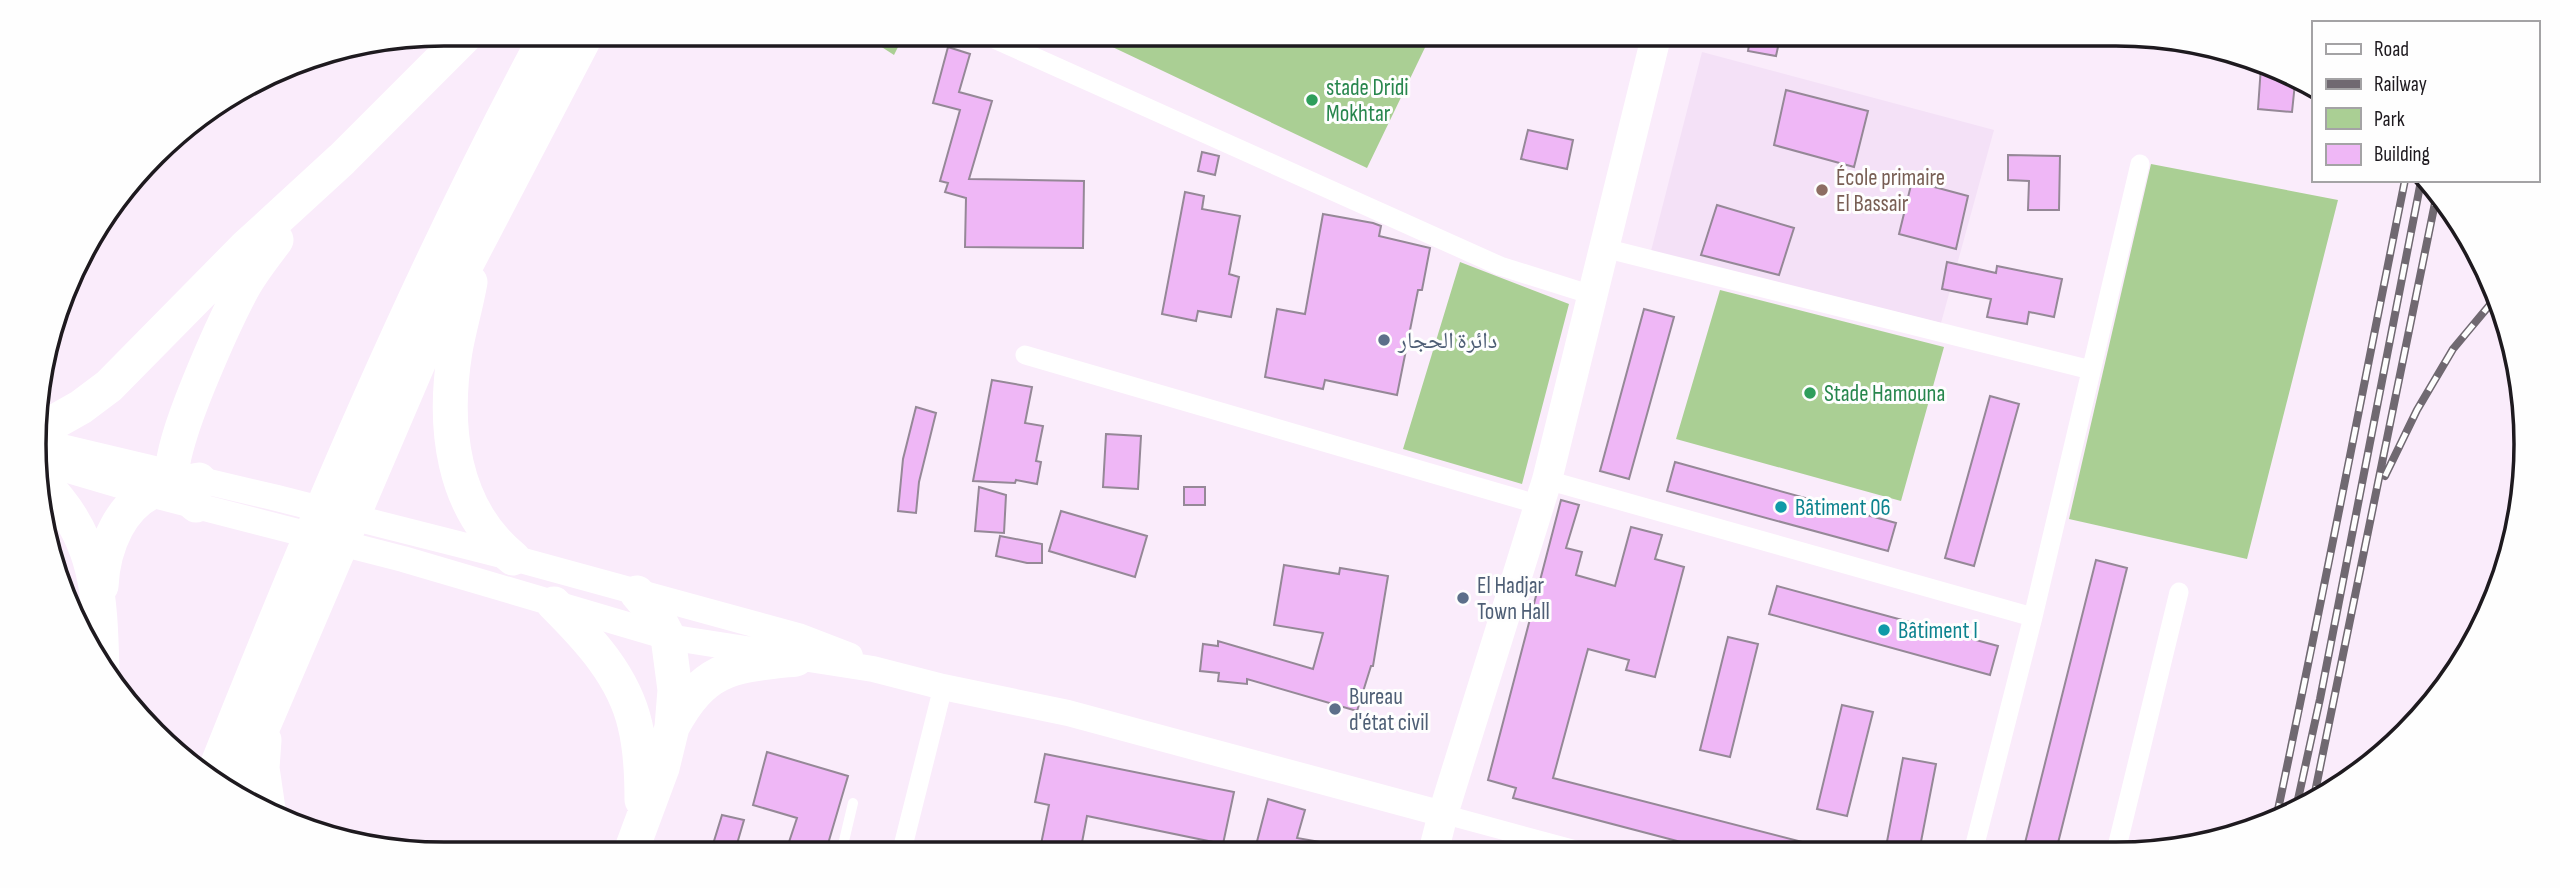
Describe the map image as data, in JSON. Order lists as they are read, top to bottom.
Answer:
{
  "places": [
    "stade Dridi Mokhtar",
    "École primaire El Bassair",
    "دائرة الحجار",
    "Stade Hamouna",
    "Bâtiment 06",
    "El Hadjar Town Hall",
    "Bâtiment I",
    "Bureau d'état civil"
  ],
  "legend": [
    "Road",
    "Railway",
    "Park",
    "Building"
  ]
}
